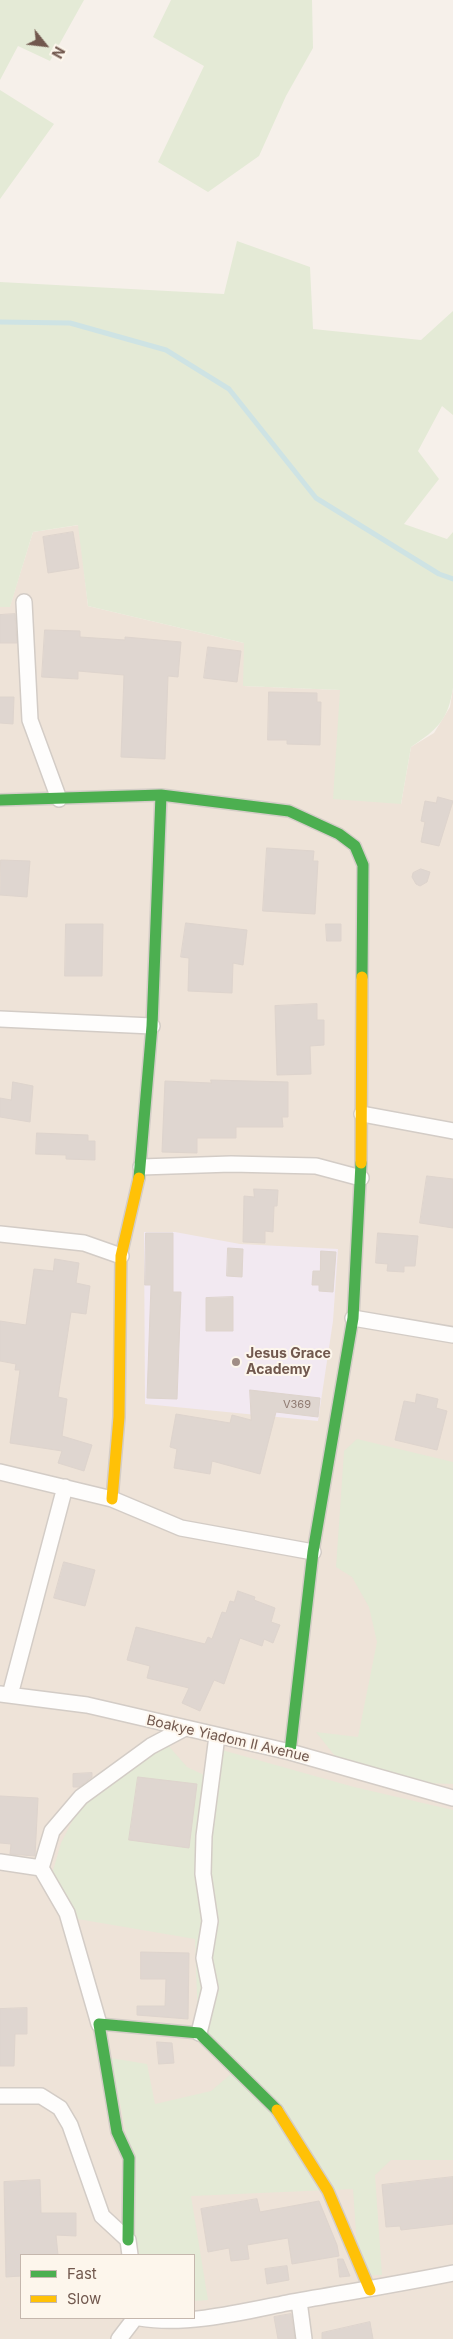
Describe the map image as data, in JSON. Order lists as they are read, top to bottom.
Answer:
{
  "streets": {
    "street": ["Boakye Yiadom II Avenue"]
  },
  "places": ["Jesus Grace Academy"],
  "house_numbers": ["V369"],
  "legend": ["Fast", "Slow"],
  "north": "bottom right"
}
